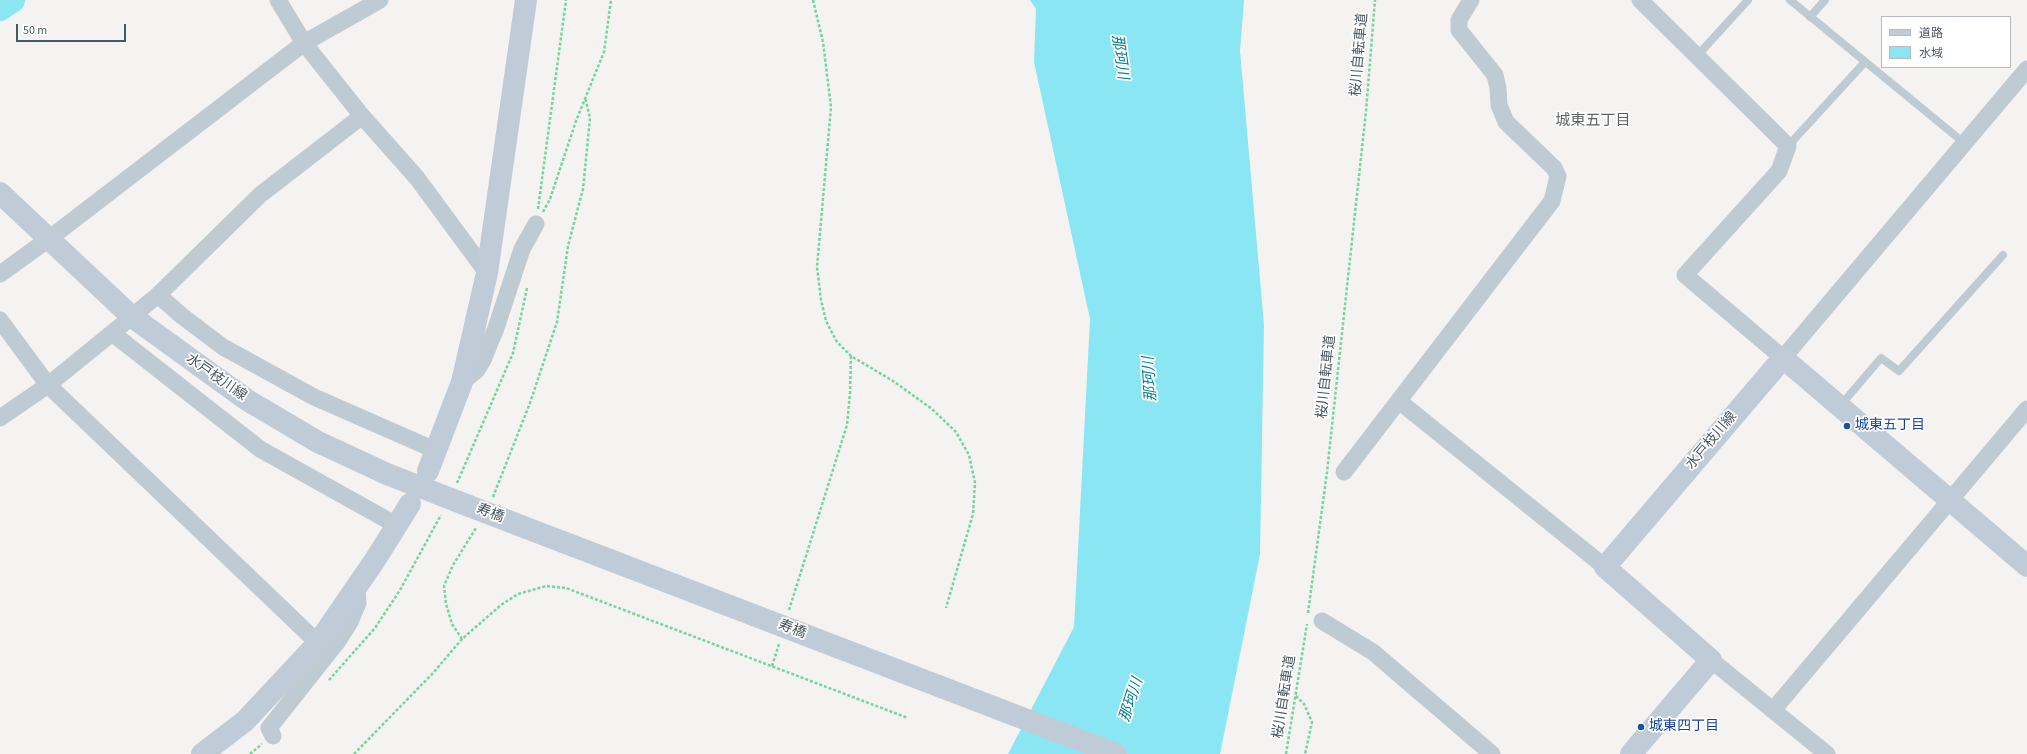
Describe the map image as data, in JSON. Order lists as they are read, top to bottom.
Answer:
{
  "streets": {
    "main road": ["水戸枝川線", "寿橋"],
    "path": ["桜川自転車道"]
  },
  "crossings": [
    ["水戸枝川線", "寿橋"]
  ],
  "districts": ["城東五丁目"],
  "water": ["那珂川"],
  "places": ["城東五丁目", "城東四丁目"],
  "legend": ["道路", "水域"],
  "scale_bar": "50 m"
}
